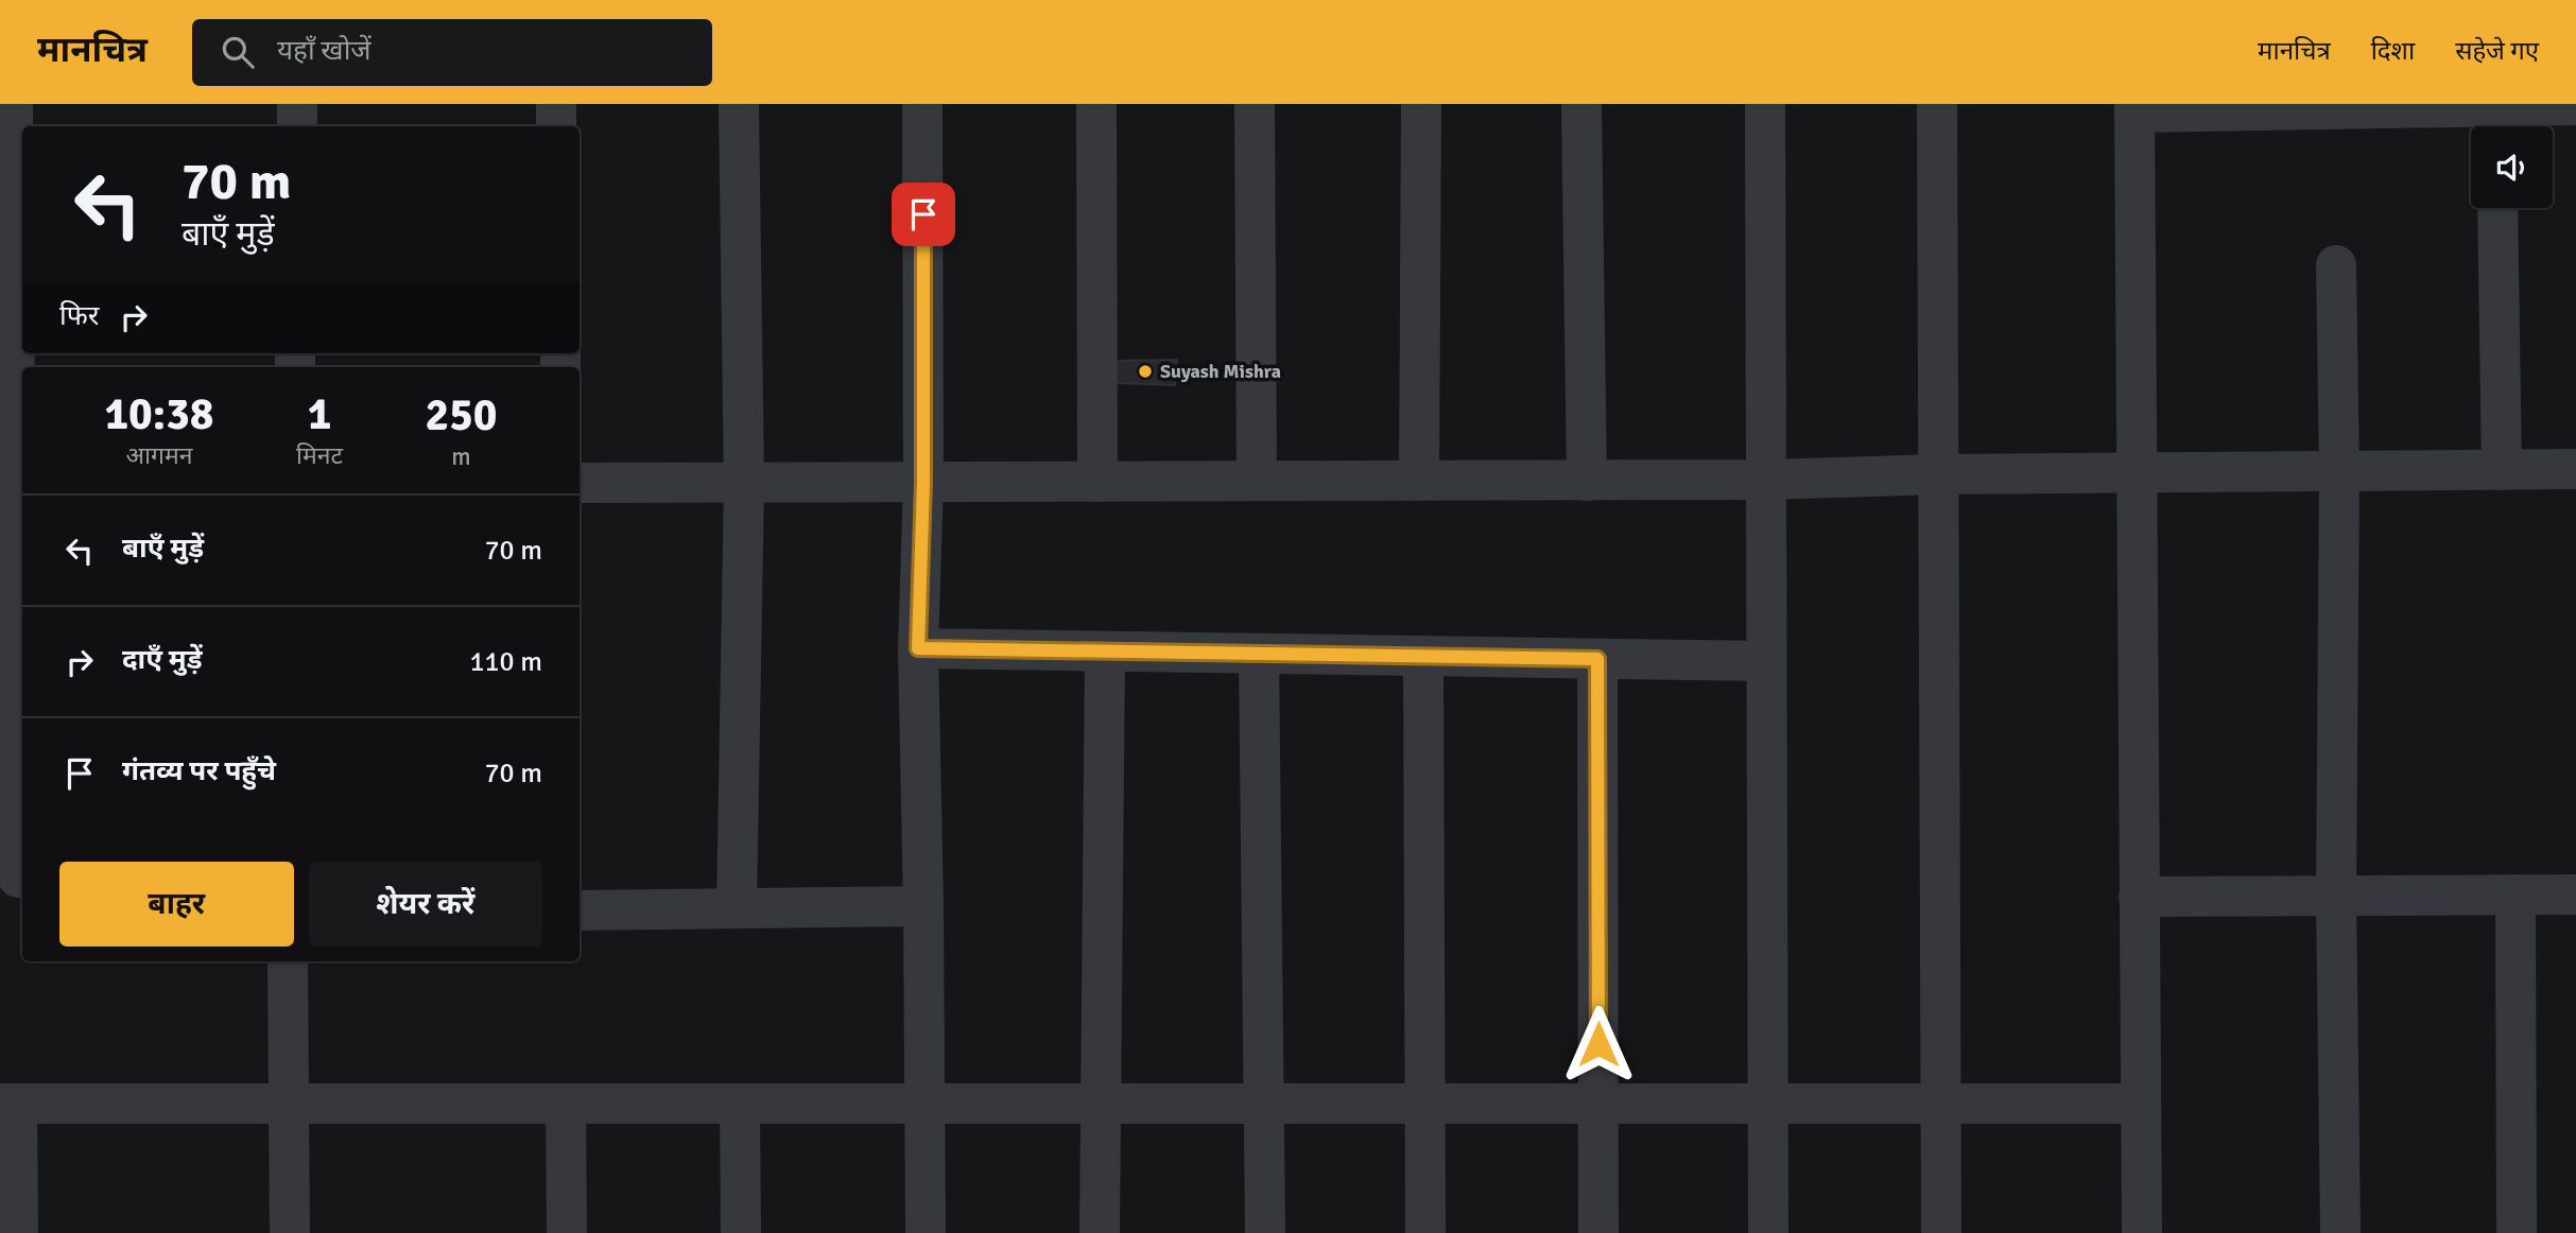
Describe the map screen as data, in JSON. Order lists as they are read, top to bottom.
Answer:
{
  "places": ["Suyash Mishra"],
  "page": {
    "header": "मानचित्र",
    "search": "यहाँ खोजें",
    "nav": ["मानचित्र", "दिशा", "सहेजे गए"],
    "turn": ["70 m", "बाएँ मुड़ें"],
    "then": "फिर",
    "eta": [
      "10:38",
      "आगमन",
      "1",
      "मिनट",
      "250",
      "m"
    ],
    "list": [
      {
        "name": "बाएँ मुड़ें",
        "value": "70 m"
      },
      {
        "name": "दाएँ मुड़ें",
        "value": "110 m"
      },
      {
        "name": "गंतव्य पर पहुँचे",
        "value": "70 m"
      }
    ],
    "buttons": ["बाहर", "शेयर करें"]
  }
}
